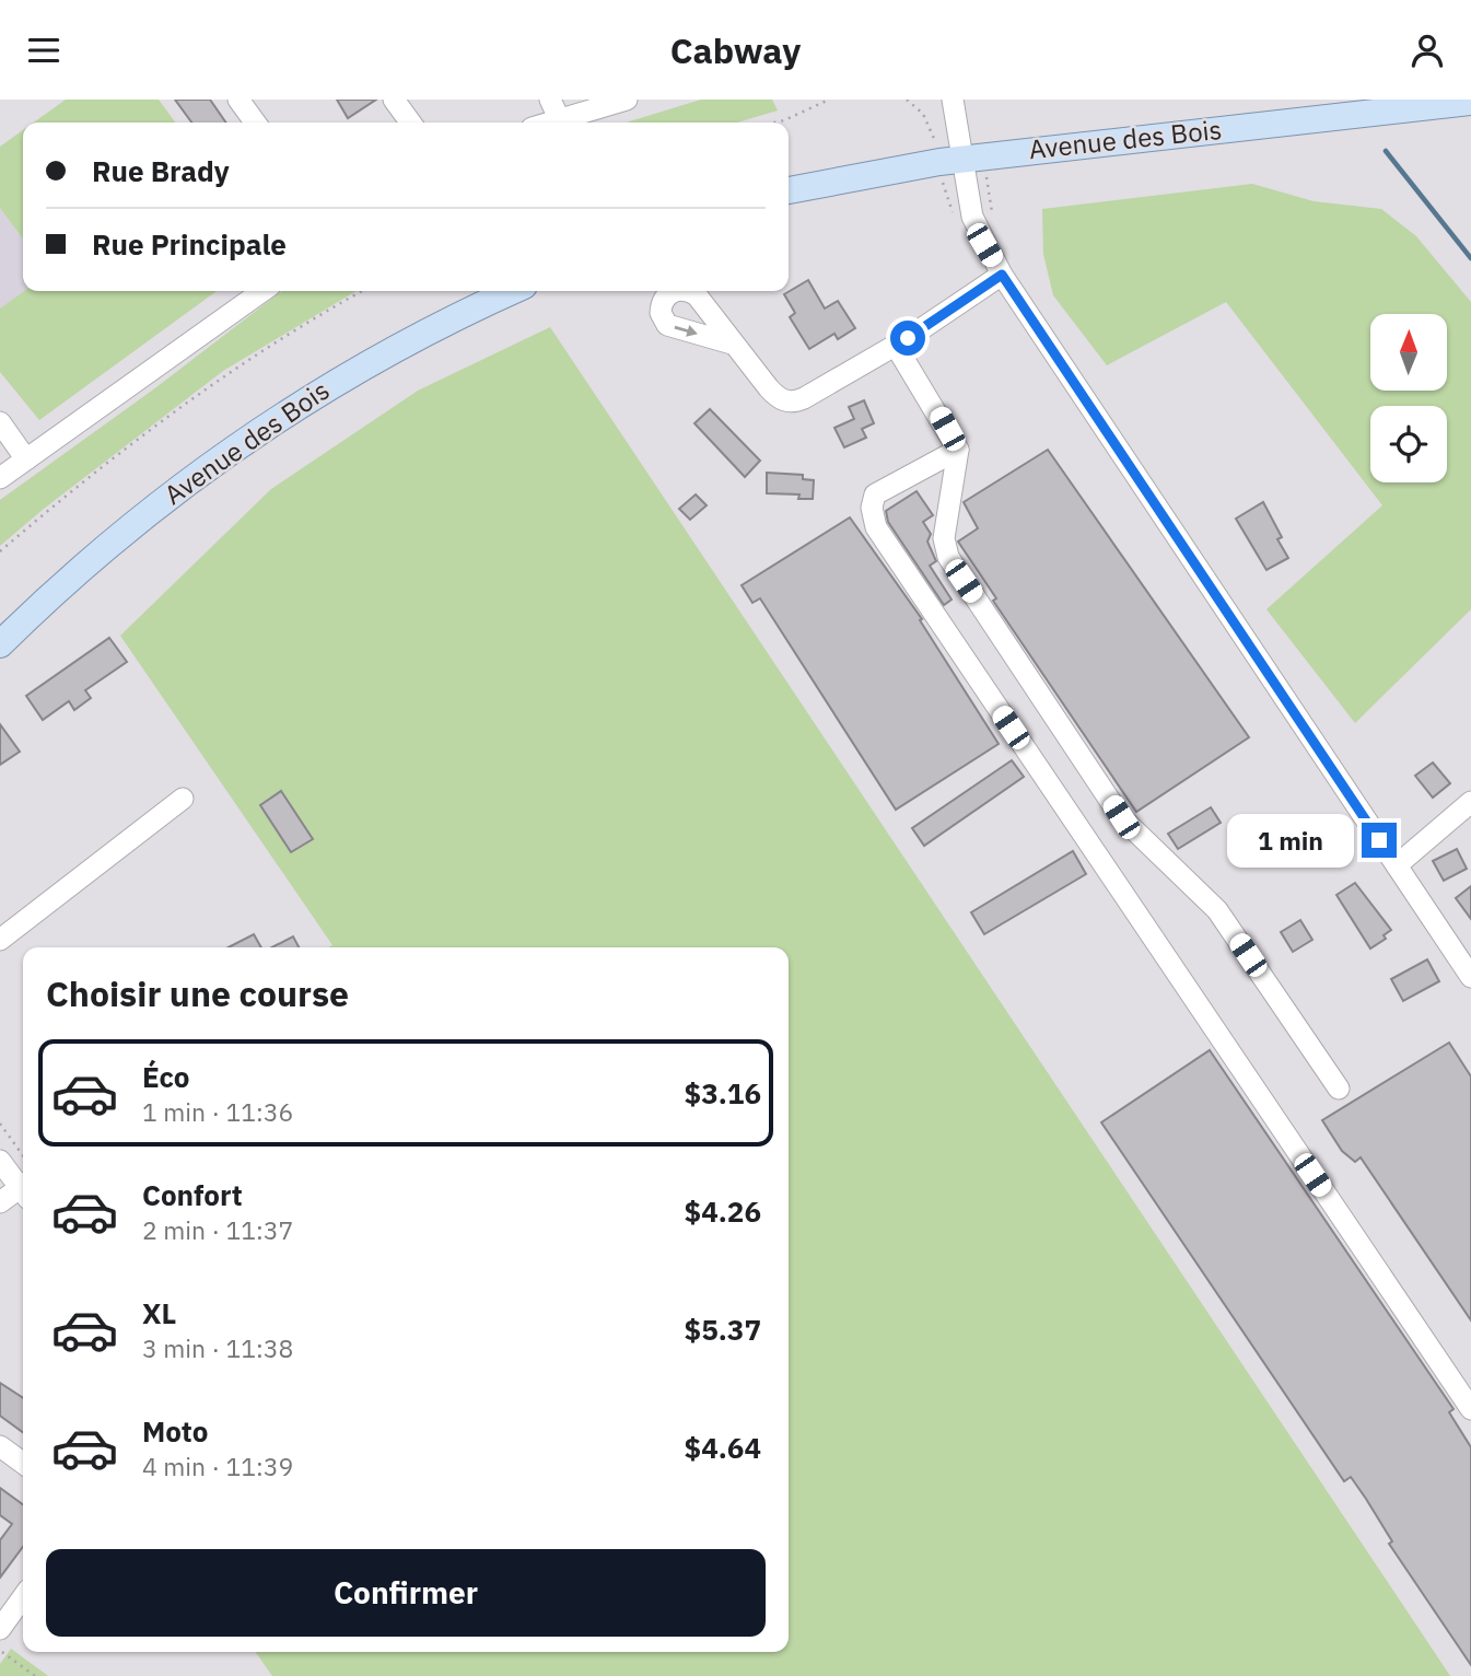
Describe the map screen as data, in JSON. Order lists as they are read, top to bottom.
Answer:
{
  "streets": {
    "main road": ["Avenue des Bois"]
  },
  "north": "top",
  "page": {
    "header": "Cabway",
    "banner": ["Rue Brady", "Rue Principale"],
    "bubble": "1 min",
    "heading": "Choisir une course",
    "list": [
      {
        "name": "Éco",
        "note": "1 min · 11:36",
        "value": "$3.16"
      },
      {
        "name": "Confort",
        "note": "2 min · 11:37",
        "value": "$4.26"
      },
      {
        "name": "XL",
        "note": "3 min · 11:38",
        "value": "$5.37"
      },
      {
        "name": "Moto",
        "note": "4 min · 11:39",
        "value": "$4.64"
      }
    ],
    "buttons": "Confirmer"
  }
}
